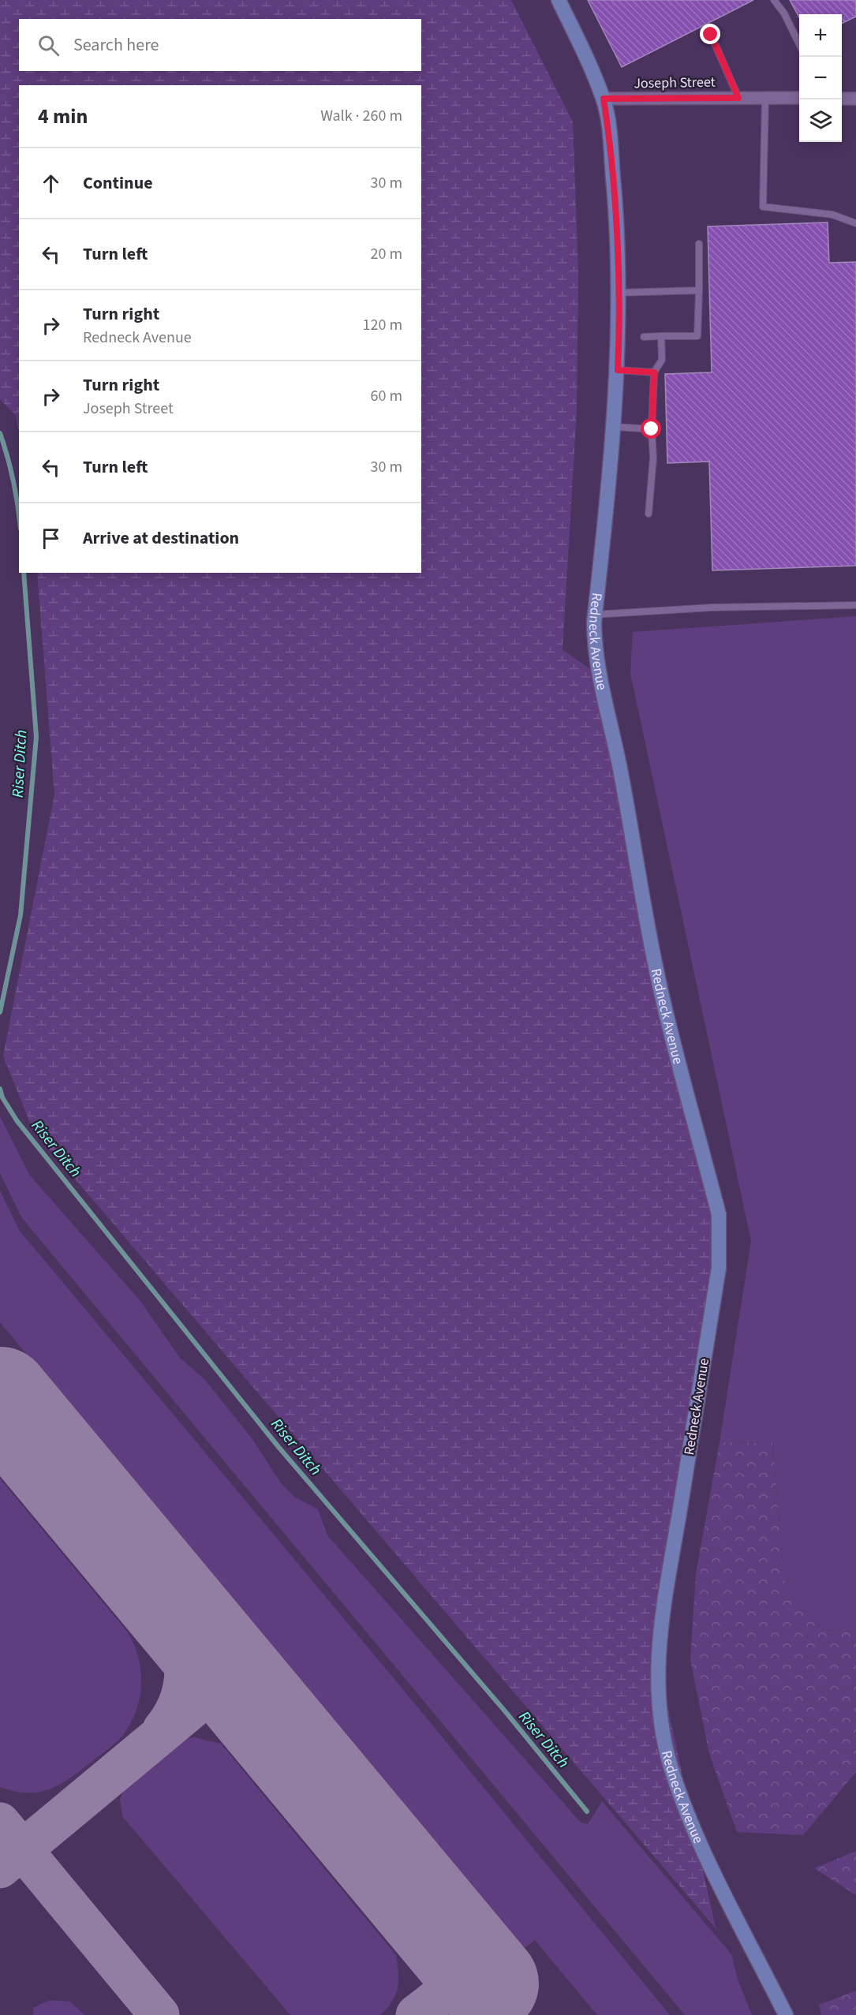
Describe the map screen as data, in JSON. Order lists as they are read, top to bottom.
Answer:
{
  "streets": {
    "street": ["Joseph Street", "Redneck Avenue"]
  },
  "crossings": [
    ["Joseph Street", "Redneck Avenue"]
  ],
  "water": ["Riser Ditch"],
  "page": {
    "map_buttons": ["+", "−"],
    "search": "Search here",
    "heading": ["4 min", "Walk · 260 m"],
    "list": [
      ["Continue", "30 m"],
      ["Turn left", "20 m"],
      ["Turn right", "Redneck Avenue", "120 m"],
      ["Turn right", "Joseph Street", "60 m"],
      ["Turn left", "30 m"],
      "Arrive at destination"
    ]
  }
}
